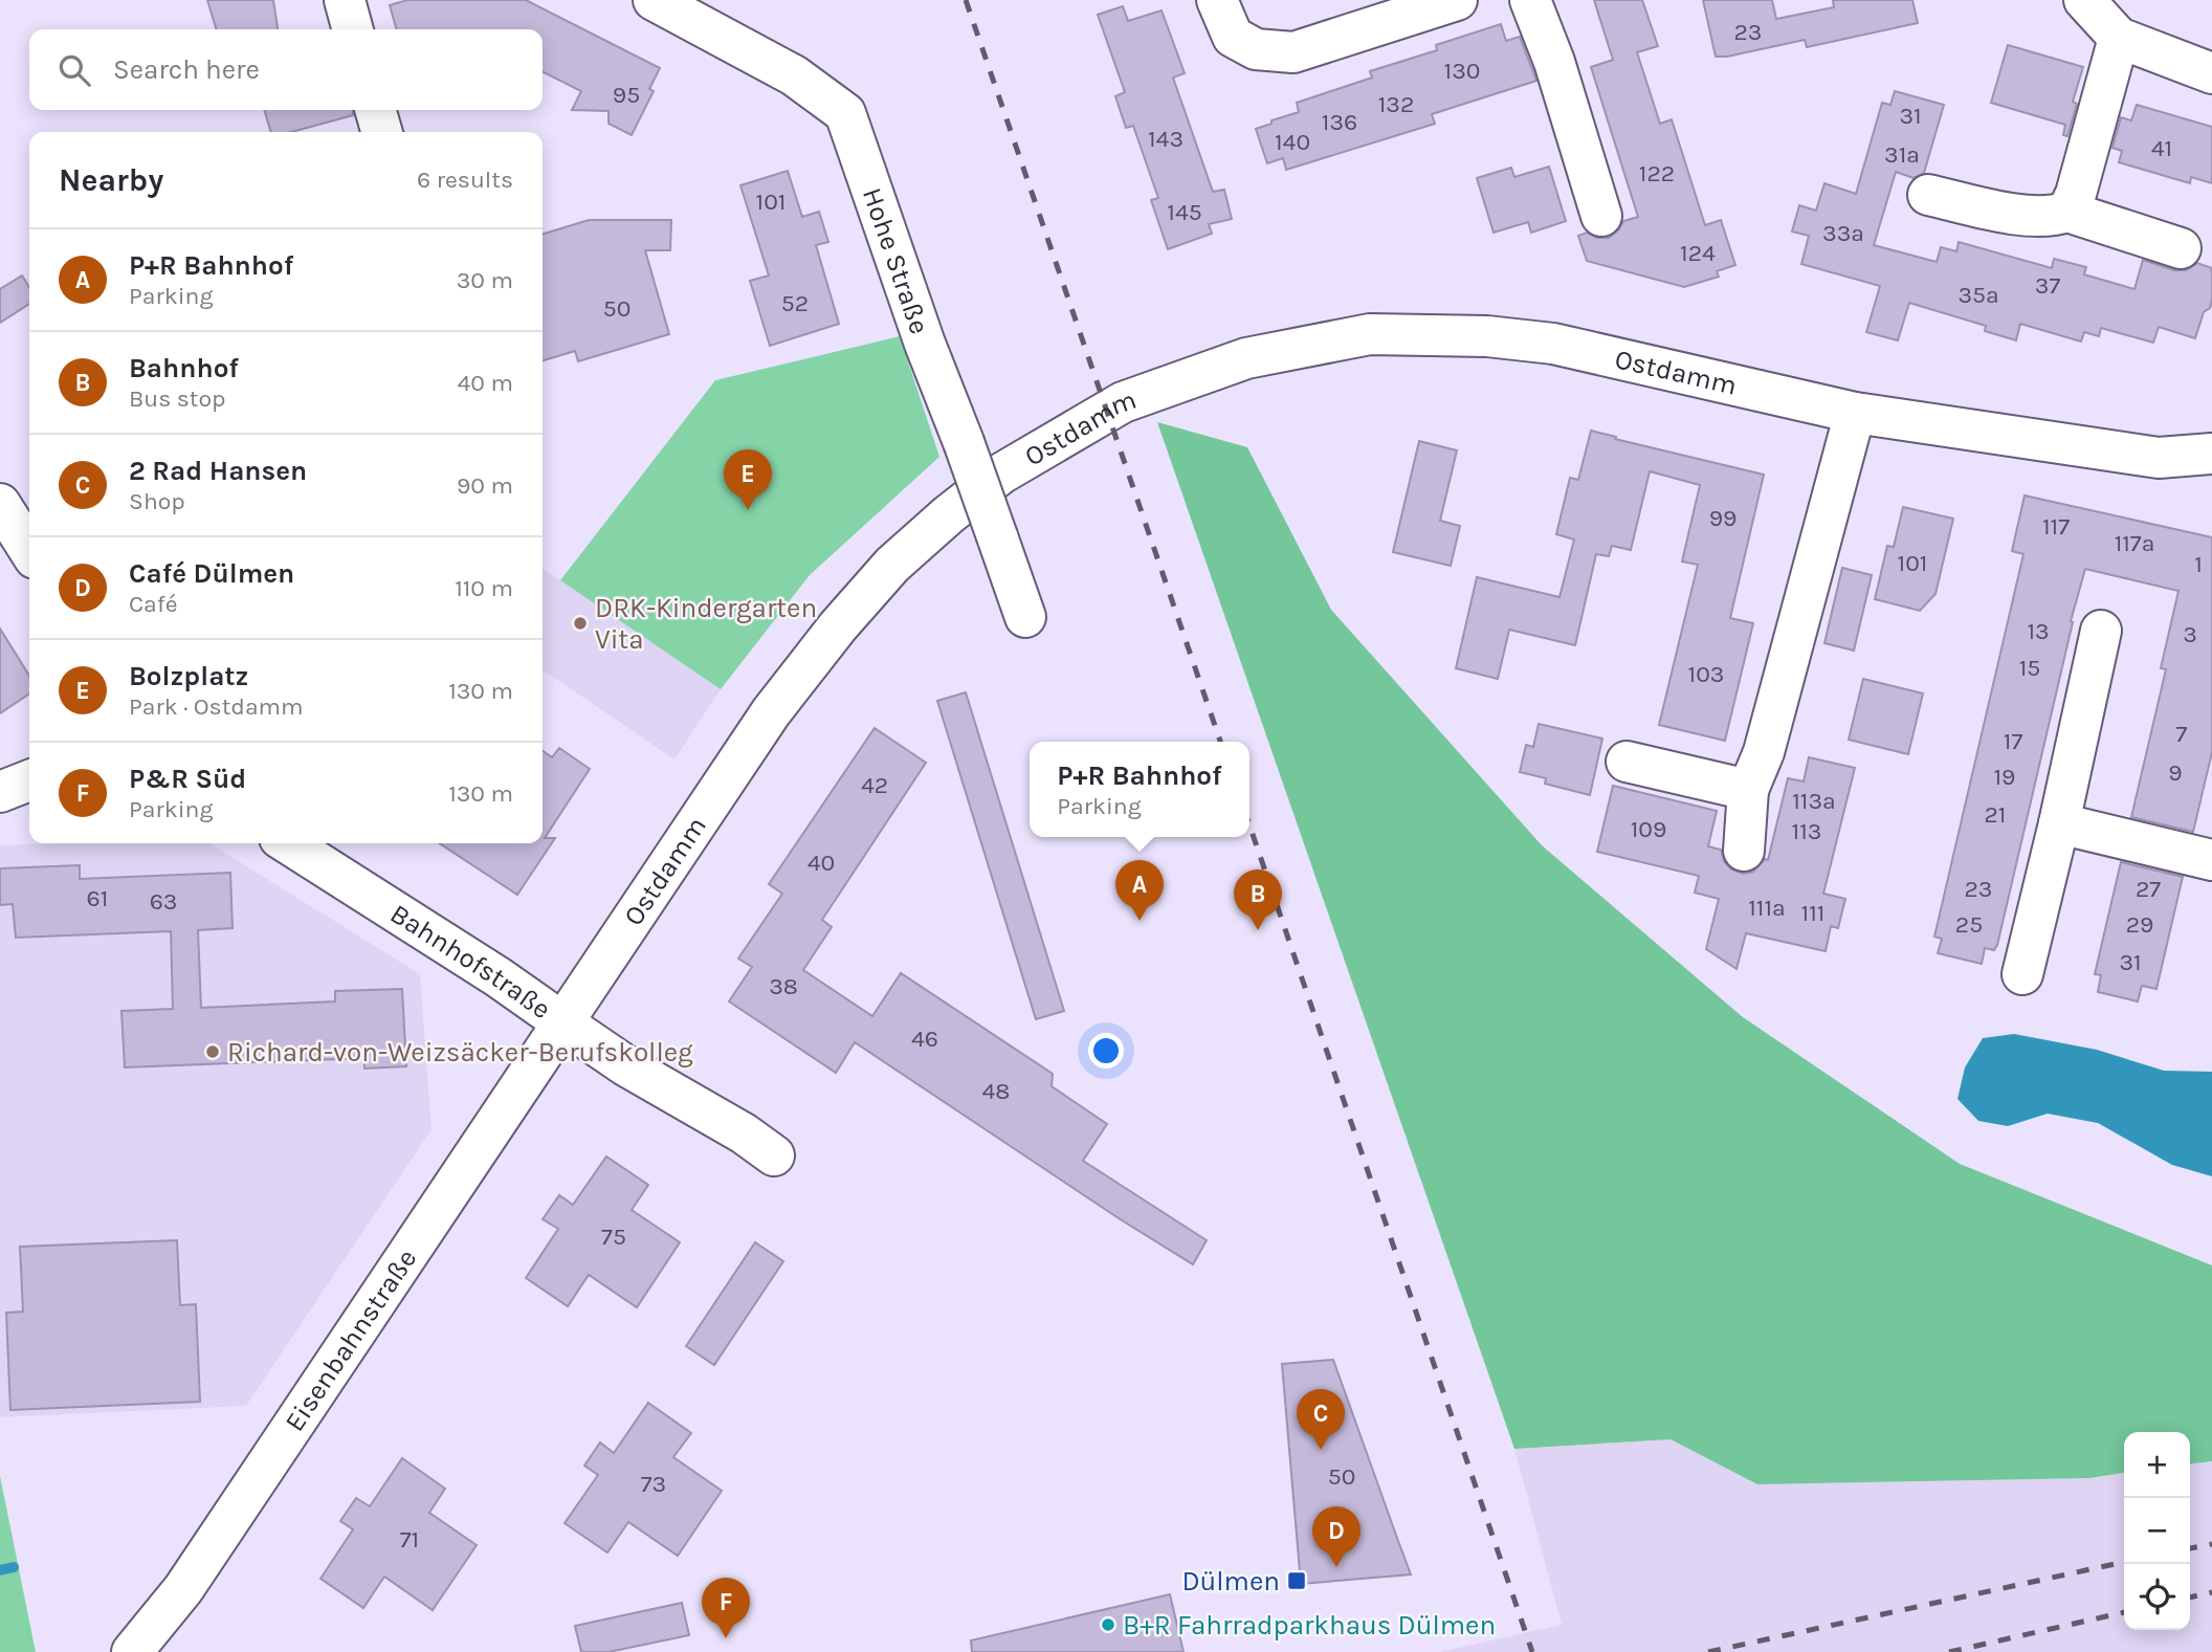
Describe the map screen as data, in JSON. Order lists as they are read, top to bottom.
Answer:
{
  "streets": {
    "street": [
      "Hohe Straße",
      "Ostdamm",
      "Bahnhofstraße",
      "Eisenbahnstraße"
    ]
  },
  "crossings": [
    ["Ostdamm", "Bahnhofstraße"],
    ["Ostdamm", "Eisenbahnstraße"],
    ["Bahnhofstraße", "Eisenbahnstraße"]
  ],
  "places": {
    "other": ["DRK-Kindergarten Vita", "Richard-von-Weizsäcker-Berufskolleg", "B+R Fahrradparkhaus Dülmen"],
    "transit": ["Dülmen"]
  },
  "house_numbers": [
    "23",
    "130",
    "95",
    "132",
    "31",
    "136",
    "143",
    "140",
    "41",
    "31a",
    "122",
    "101",
    "145",
    "33a",
    "124",
    "37",
    "35a",
    "52",
    "50",
    "99",
    "117",
    "117a",
    "101",
    "1",
    "13",
    "3",
    "15",
    "103",
    "7",
    "17",
    "9",
    "19",
    "42",
    "113a",
    "21",
    "109",
    "113",
    "40",
    "23",
    "27",
    "61",
    "63",
    "111a",
    "111",
    "25",
    "29",
    "31",
    "38",
    "46",
    "48",
    "75",
    "50",
    "73",
    "71"
  ],
  "page": {
    "search": "Search here",
    "heading": ["Nearby", "6 results"],
    "list": [
      {
        "mark": "A",
        "name": "P+R Bahnhof",
        "note": "Parking",
        "value": "30 m"
      },
      {
        "mark": "B",
        "name": "Bahnhof",
        "note": "Bus stop",
        "value": "40 m"
      },
      {
        "mark": "C",
        "name": "2 Rad Hansen",
        "note": "Shop",
        "value": "90 m"
      },
      {
        "mark": "D",
        "name": "Café Dülmen",
        "note": "Café",
        "value": "110 m"
      },
      {
        "mark": "E",
        "name": "Bolzplatz",
        "note": "Park · Ostdamm",
        "value": "130 m"
      },
      {
        "mark": "F",
        "name": "P&R Süd",
        "note": "Parking",
        "value": "130 m"
      }
    ],
    "pins": [
      "E",
      "A",
      "B",
      "C",
      "D",
      "F"
    ],
    "popup": ["P+R Bahnhof", "Parking"],
    "map_buttons": ["+", "−"]
  }
}
